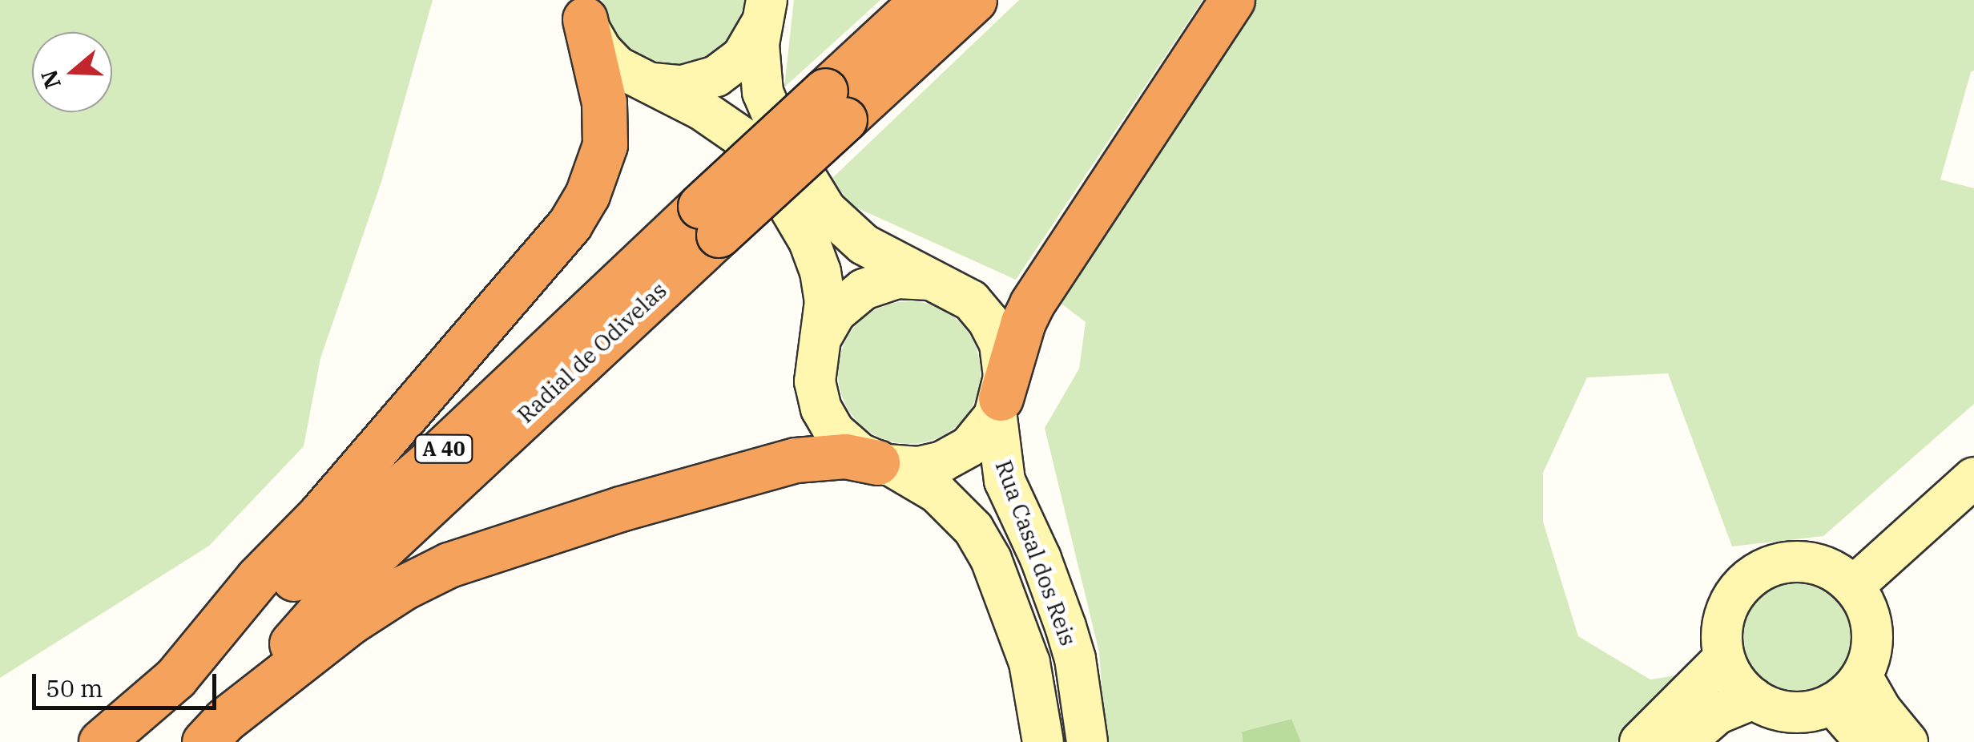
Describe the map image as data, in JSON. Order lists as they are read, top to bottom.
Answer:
{
  "streets": {
    "highway": ["Radial de Odivelas", "A 40"],
    "main road": ["Rua Casal dos Reis"]
  },
  "scale_bar": "50 m",
  "north": "left"
}
